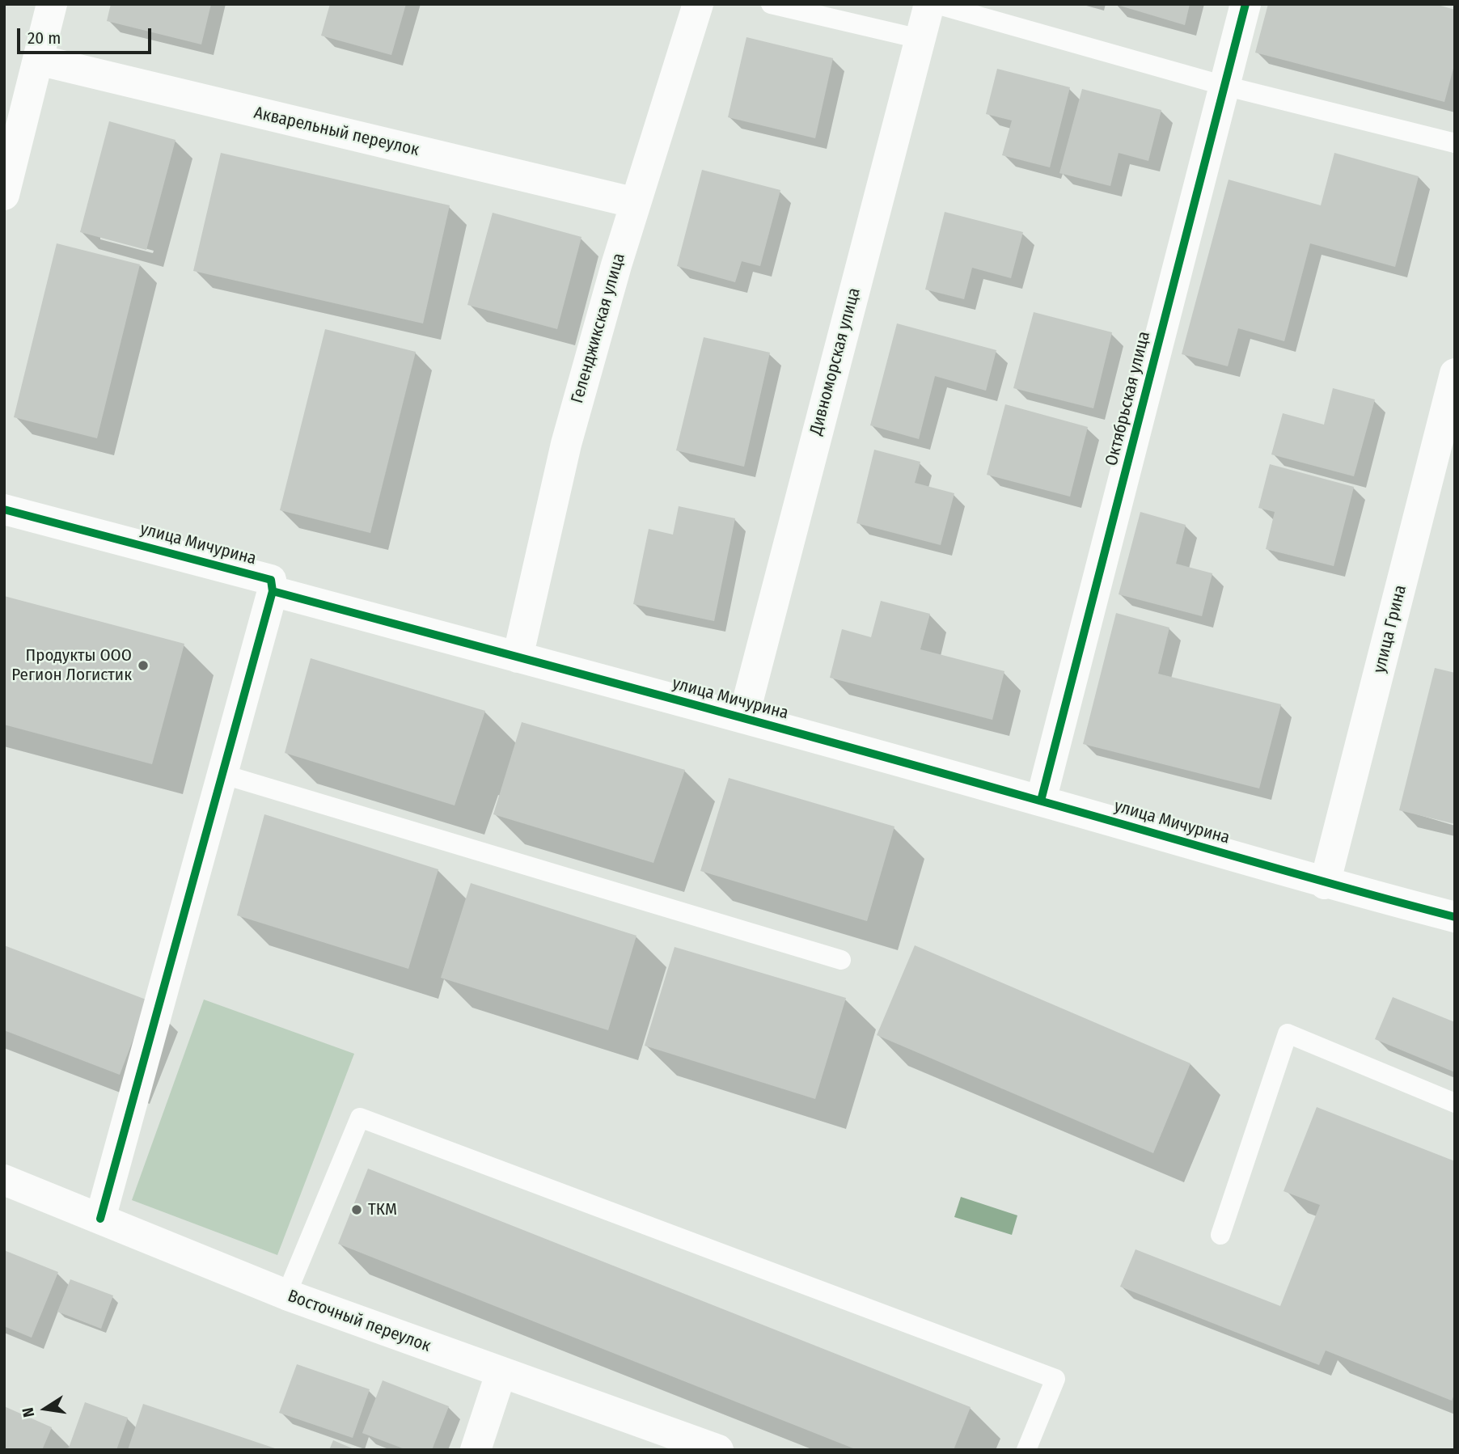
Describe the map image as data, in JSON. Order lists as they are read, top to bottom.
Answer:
{
  "streets": {
    "street": [
      "Акварельный переулок",
      "Геленджикская улица",
      "Дивноморская улица",
      "Октябрьская улица",
      "улица Мичурина",
      "улица Грина",
      "Восточный переулок"
    ]
  },
  "crossings": [
    ["Акварельный переулок", "Геленджикская улица"],
    ["Геленджикская улица", "улица Мичурина"],
    ["Дивноморская улица", "улица Мичурина"],
    ["Октябрьская улица", "улица Мичурина"],
    ["улица Мичурина", "улица Грина"]
  ],
  "places": ["Продукты ООО Регион Логистик", "ТКМ"],
  "scale_bar": "20 m",
  "north": "left"
}
